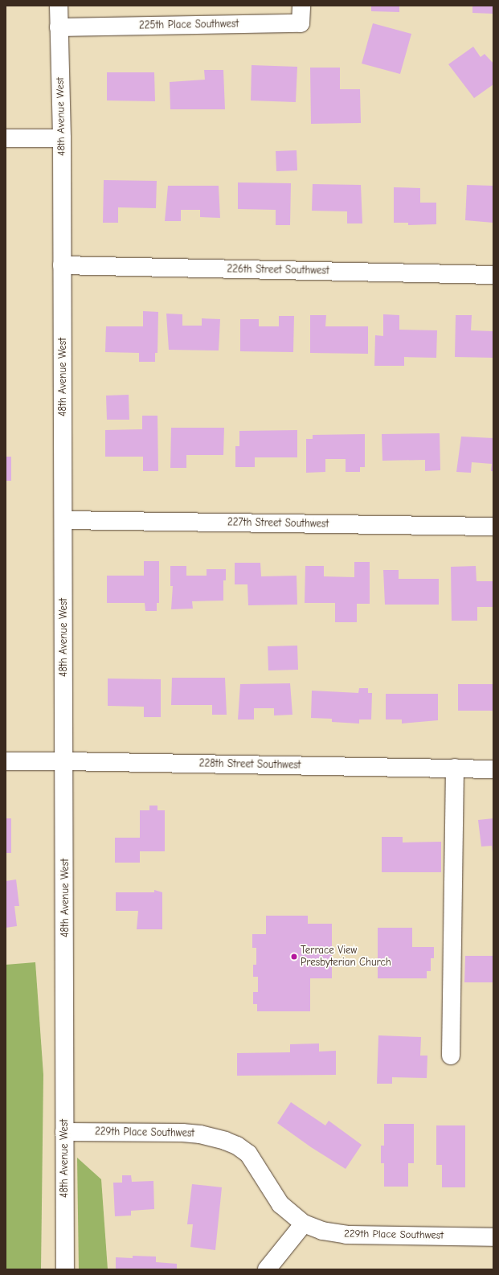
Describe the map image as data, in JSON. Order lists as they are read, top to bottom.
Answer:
{
  "streets": {
    "street": [
      "225th Place Southwest",
      "48th Avenue West",
      "226th Street Southwest",
      "227th Street Southwest",
      "228th Street Southwest",
      "229th Place Southwest"
    ]
  },
  "crossings": [
    ["225th Place Southwest", "48th Avenue West"],
    ["48th Avenue West", "226th Street Southwest"],
    ["48th Avenue West", "227th Street Southwest"],
    ["48th Avenue West", "228th Street Southwest"],
    ["48th Avenue West", "229th Place Southwest"]
  ],
  "places": ["Terrace View Presbyterian Church"]
}
